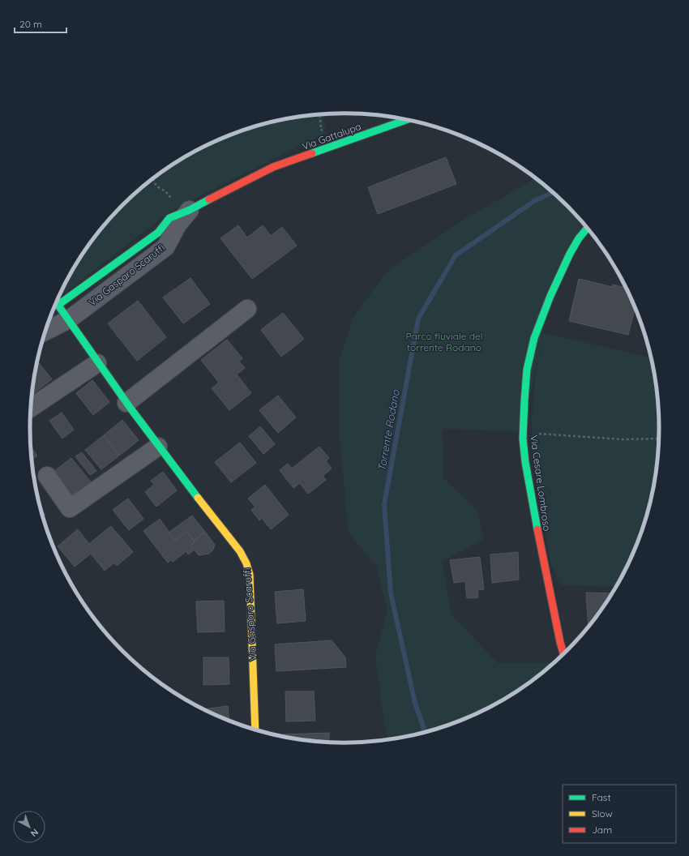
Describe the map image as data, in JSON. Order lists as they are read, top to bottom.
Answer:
{
  "streets": {
    "street": ["Via Gattalupa", "Via Gasparo Scaruffi", "Via Cesare Lombroso"]
  },
  "crossings": [
    ["Via Gattalupa", "Via Gasparo Scaruffi"]
  ],
  "water": ["Torrente Rodano"],
  "parks": ["Parco fluviale del torrente Rodano"],
  "legend": ["Fast", "Slow", "Jam"],
  "scale_bar": "20 m",
  "north": "bottom right"
}
